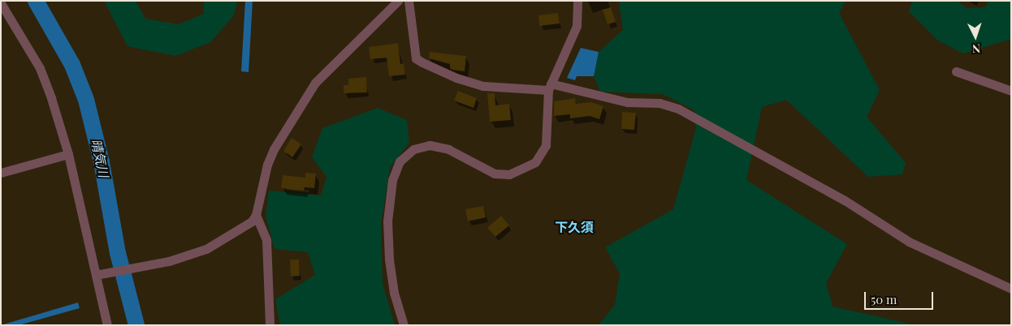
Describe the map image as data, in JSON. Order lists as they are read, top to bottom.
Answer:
{
  "districts": ["下久須"],
  "water": ["晴気川"],
  "scale_bar": "50 m",
  "north": "bottom"
}
